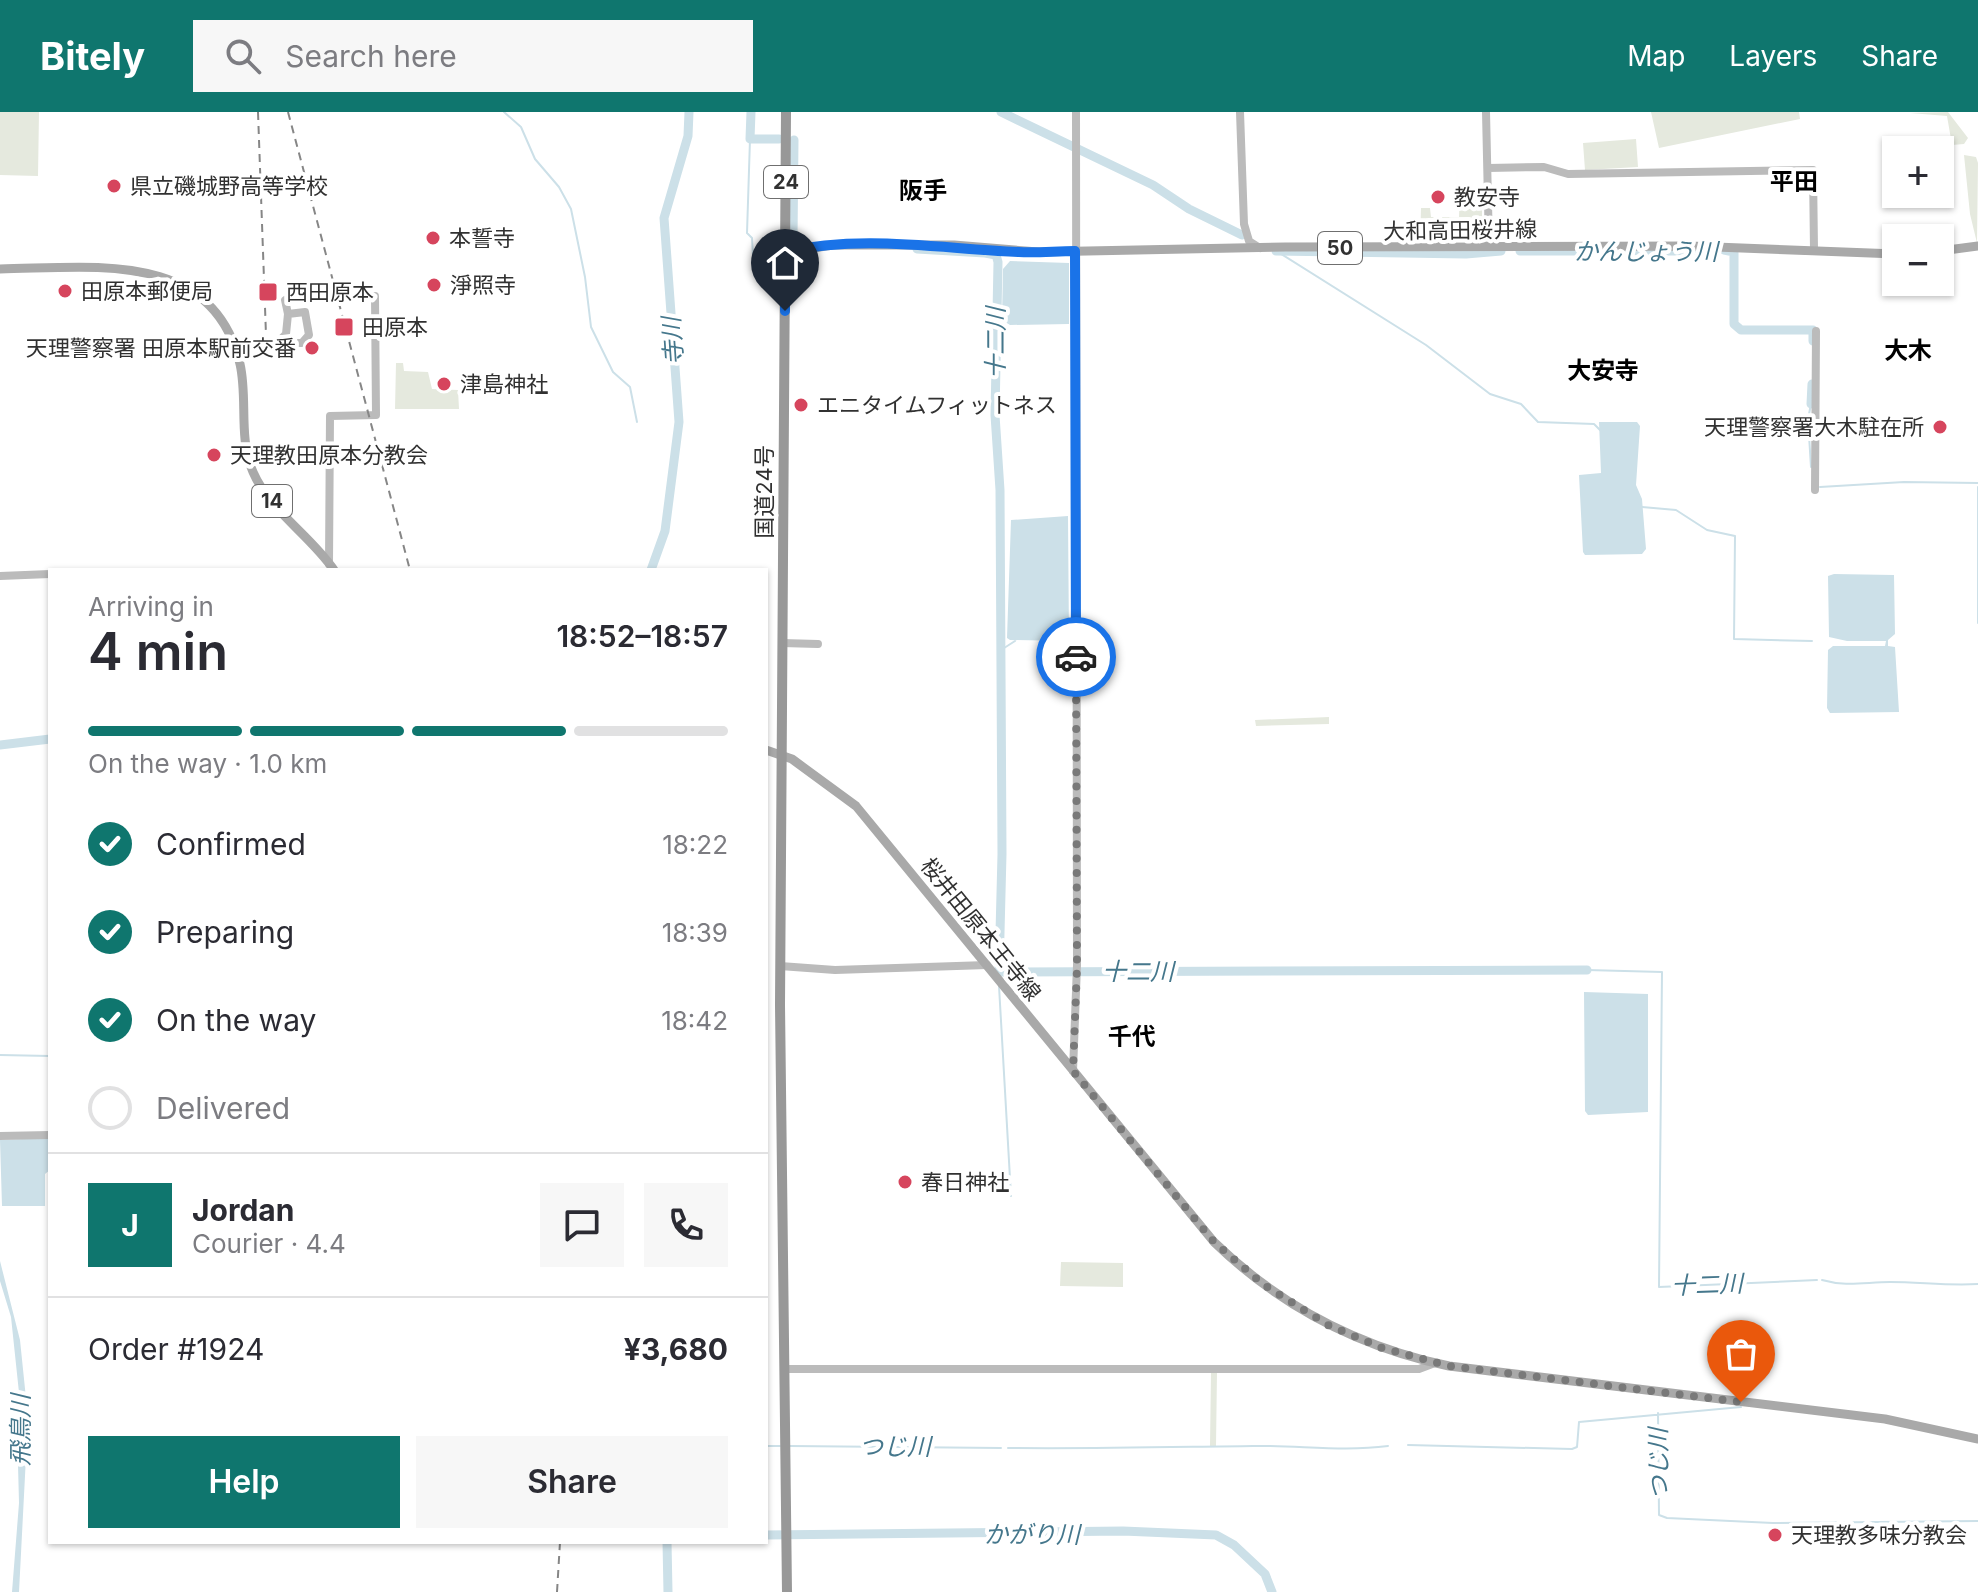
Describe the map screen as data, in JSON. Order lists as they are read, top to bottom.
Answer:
{
  "streets": {
    "highway": ["24", "国道24号"],
    "main road": [
      "大和高田桜井線",
      "50",
      "14",
      "桜井田原本王寺線"
    ]
  },
  "crossings": [
    ["大和高田桜井線", "国道24号"],
    ["国道24号", "桜井田原本王寺線"]
  ],
  "districts": [
    "平田",
    "阪手",
    "大木",
    "大安寺",
    "千代"
  ],
  "water": [
    "かんじょう川",
    "寺川",
    "十二川",
    "飛鳥川",
    "つじ川",
    "かがり川"
  ],
  "places": {
    "other": [
      "県立磯城野高等学校",
      "教安寺",
      "本誓寺",
      "淨照寺",
      "田原本郵便局",
      "天理警察署 田原本駅前交番",
      "津島神社",
      "エニタイムフィットネス",
      "天理警察署大木駐在所",
      "天理教田原本分教会",
      "春日神社",
      "天理教多味分教会"
    ],
    "transit": ["西田原本", "田原本"]
  },
  "page": {
    "header": "Bitely",
    "search": "Search here",
    "nav": ["Map", "Layers", "Share"],
    "map_buttons": ["+", "−"],
    "heading": ["4 min", "Arriving in", "18:52–18:57"],
    "panel": [
      "Jordan",
      "Courier · 4.4",
      "Order #1924",
      "¥3,680"
    ],
    "bar": "On the way · 1.0 km",
    "list": [
      ["Confirmed", "18:22"],
      ["Preparing", "18:39"],
      ["On the way", "18:42"],
      "Delivered"
    ],
    "round": "J",
    "buttons": ["Help", "Share"]
  }
}
